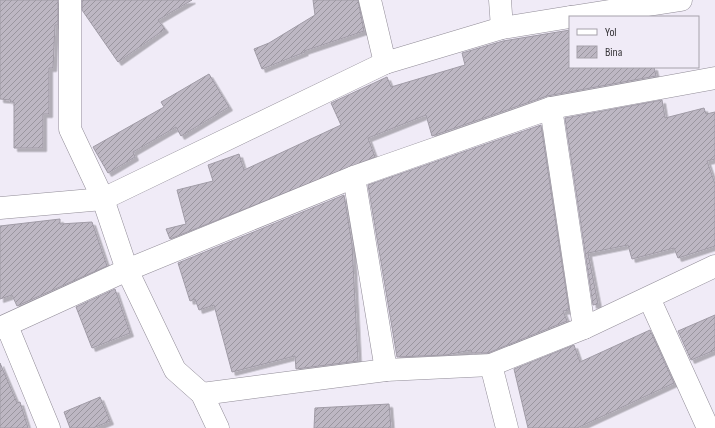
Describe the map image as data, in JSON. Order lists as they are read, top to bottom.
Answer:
{
  "legend": ["Yol", "Bina"]
}
